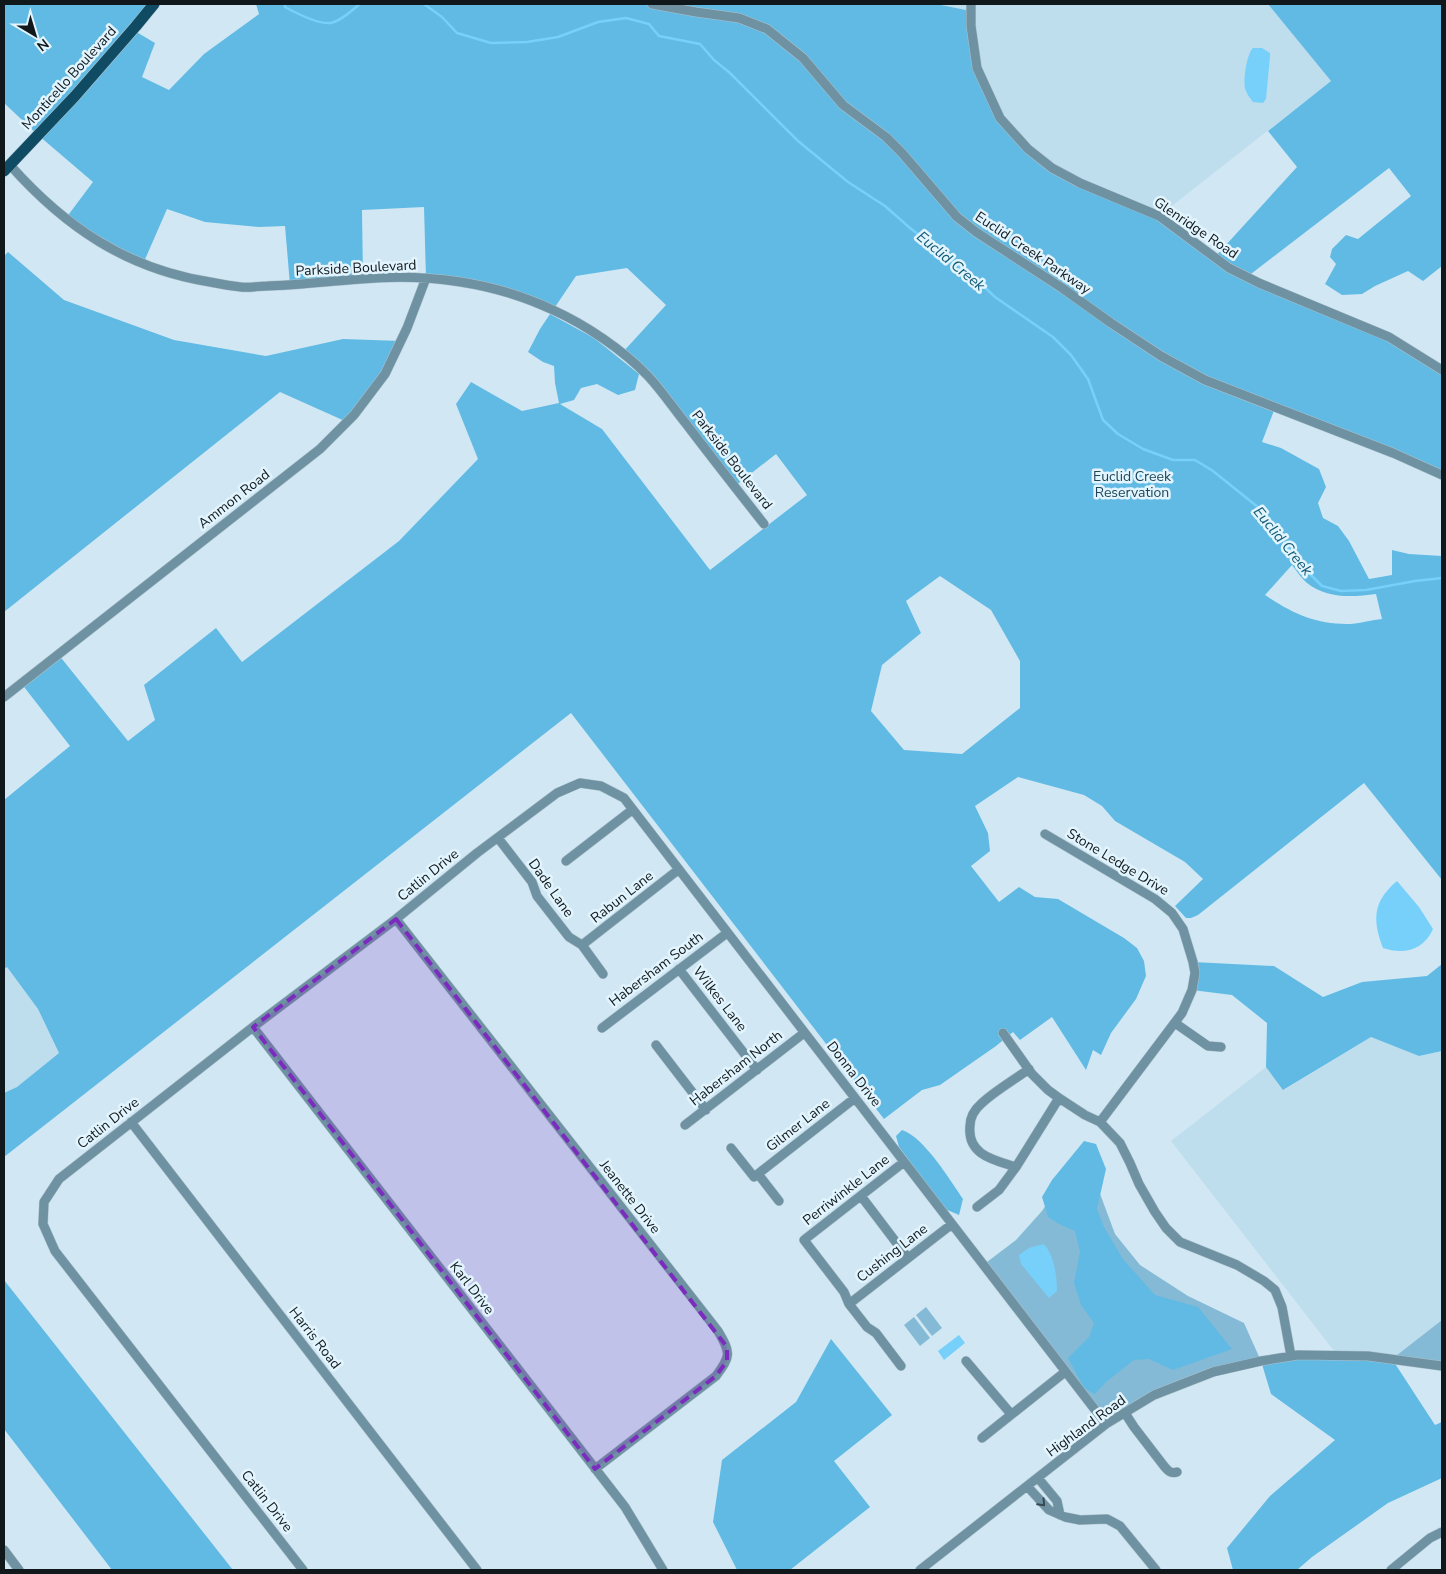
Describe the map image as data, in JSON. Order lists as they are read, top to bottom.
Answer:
{
  "streets": {
    "main road": ["Monticello Boulevard"],
    "street": [
      "Glenridge Road",
      "Euclid Creek Parkway",
      "Parkside Boulevard",
      "Ammon Road",
      "Stone Ledge Drive",
      "Catlin Drive",
      "Dade Lane",
      "Rabun Lane",
      "Habersham South",
      "Wilkes Lane",
      "Habersham North",
      "Donna Drive",
      "Gilmer Lane",
      "Perriwinkle Lane",
      "Jeanette Drive",
      "Cushing Lane",
      "Karl Drive",
      "Harris Road",
      "Highland Road"
    ]
  },
  "crossings": [
    ["Monticello Boulevard", "Parkside Boulevard"],
    ["Parkside Boulevard", "Ammon Road"],
    ["Catlin Drive", "Dade Lane"],
    ["Catlin Drive", "Donna Drive"],
    ["Catlin Drive", "Jeanette Drive"],
    ["Catlin Drive", "Karl Drive"],
    ["Catlin Drive", "Harris Road"],
    ["Dade Lane", "Rabun Lane"],
    ["Rabun Lane", "Donna Drive"],
    ["Habersham South", "Wilkes Lane"],
    ["Habersham South", "Donna Drive"],
    ["Wilkes Lane", "Habersham North"],
    ["Habersham North", "Donna Drive"],
    ["Donna Drive", "Gilmer Lane"],
    ["Donna Drive", "Perriwinkle Lane"],
    ["Donna Drive", "Cushing Lane"],
    ["Donna Drive", "Highland Road"],
    ["Perriwinkle Lane", "Cushing Lane"],
    ["Jeanette Drive", "Karl Drive"]
  ],
  "water": ["Euclid Creek"],
  "parks": ["Euclid Creek Reservation"],
  "north": "bottom right"
}
